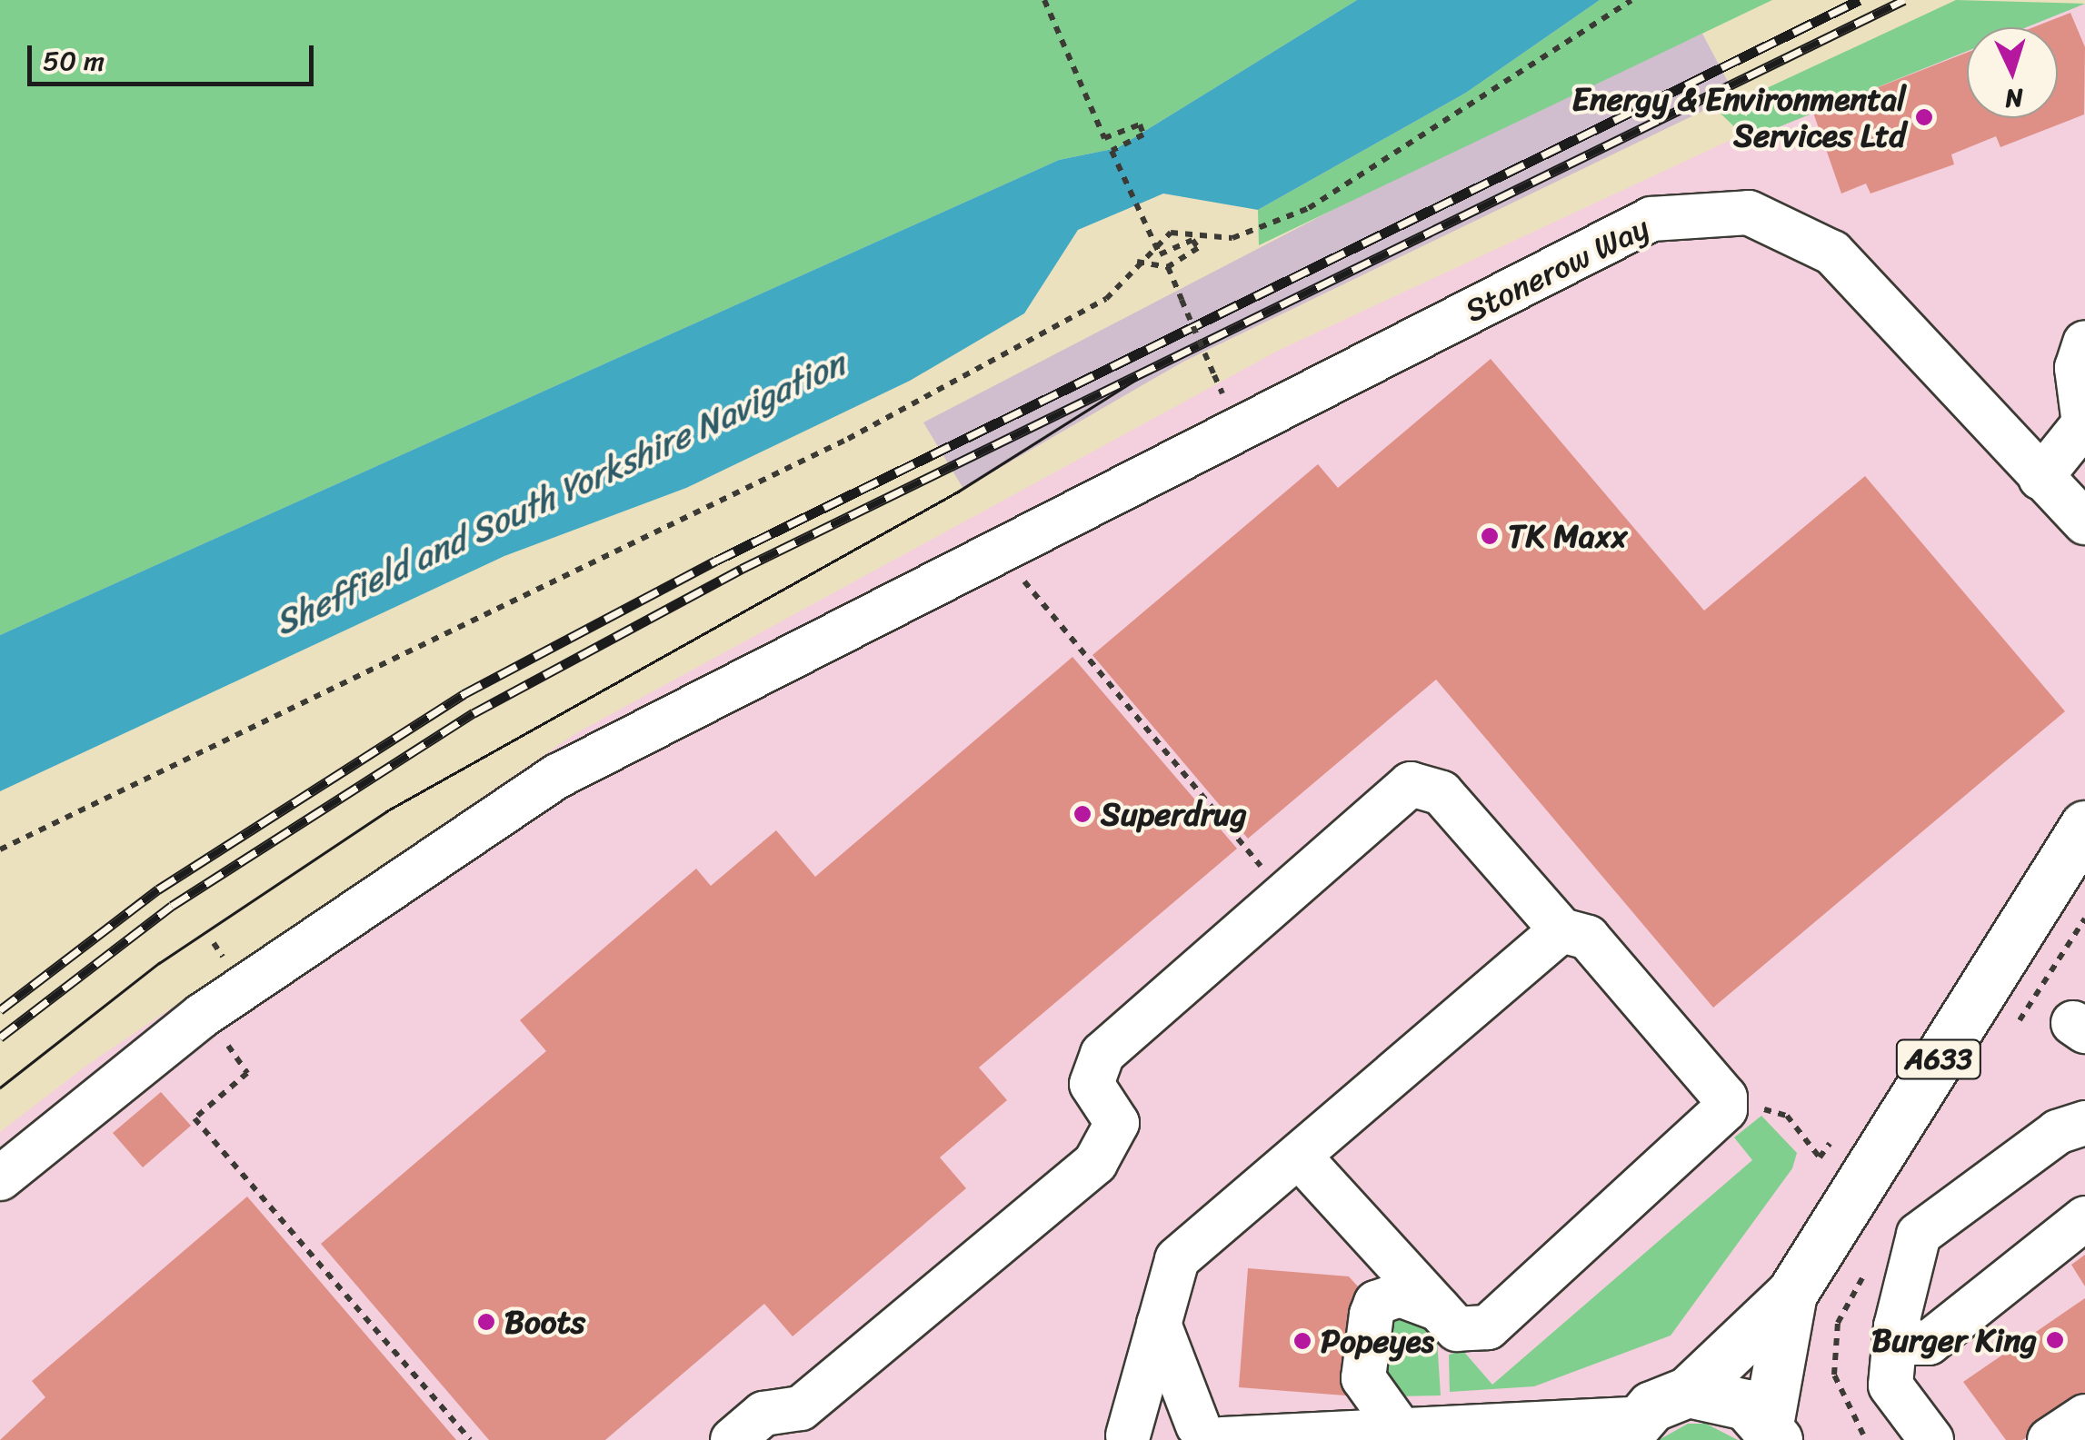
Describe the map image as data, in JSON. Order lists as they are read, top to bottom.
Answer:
{
  "streets": {
    "main road": ["A633"],
    "lane": ["Stonerow Way"]
  },
  "water": ["Sheffield and South Yorkshire Navigation"],
  "places": [
    "Energy & Environmental Services Ltd",
    "TK Maxx",
    "Superdrug",
    "Boots",
    "Burger King",
    "Popeyes"
  ],
  "scale_bar": "50 m",
  "north": "bottom"
}
